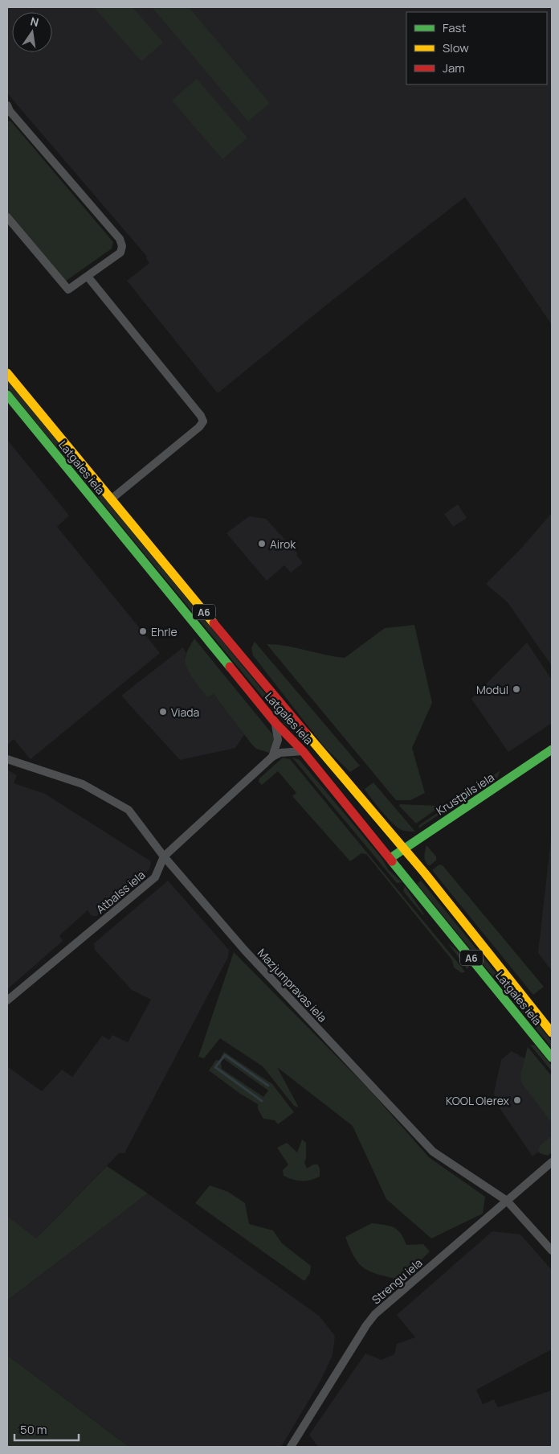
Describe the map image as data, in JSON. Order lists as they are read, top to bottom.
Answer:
{
  "streets": {
    "main road": ["Latgales iela", "A6", "Krustpils iela"],
    "street": ["Atbalss iela", "Mazjumpravas iela", "Strengu iela"]
  },
  "crossings": [
    ["Latgales iela", "Krustpils iela"],
    ["Latgales iela", "Atbalss iela"],
    ["Atbalss iela", "Mazjumpravas iela"],
    ["Mazjumpravas iela", "Strengu iela"]
  ],
  "places": [
    "Airok",
    "Ehrle",
    "Modul",
    "Viada",
    "KOOL Olerex"
  ],
  "legend": ["Fast", "Slow", "Jam"],
  "scale_bar": "50 m",
  "north": "top"
}
